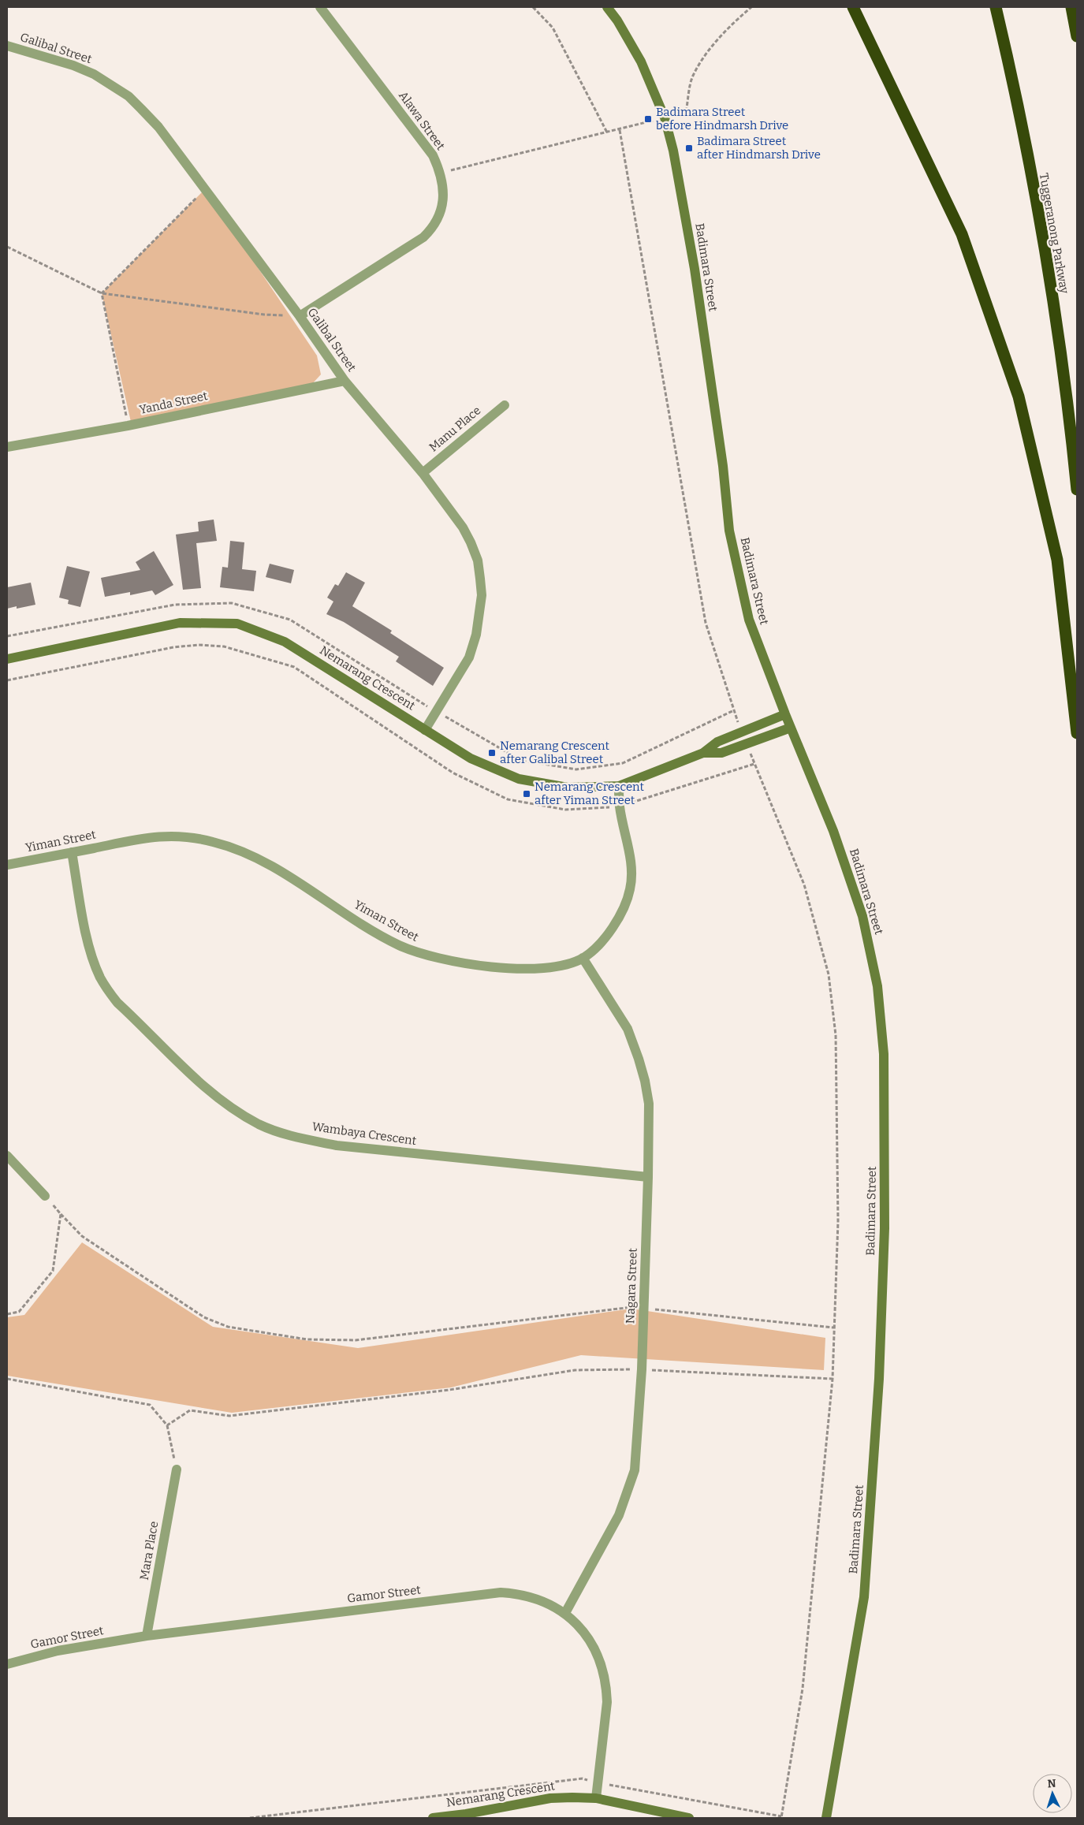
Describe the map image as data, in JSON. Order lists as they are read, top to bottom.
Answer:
{
  "streets": {
    "highway": ["Tuggeranong Parkway"],
    "main road": ["Badimara Street", "Nemarang Crescent"],
    "street": [
      "Galibal Street",
      "Alawa Street",
      "Yanda Street",
      "Manu Place",
      "Yiman Street",
      "Wambaya Crescent",
      "Nagara Street",
      "Mara Place",
      "Gamor Street"
    ]
  },
  "crossings": [
    ["Galibal Street", "Alawa Street"],
    ["Galibal Street", "Yanda Street"],
    ["Galibal Street", "Manu Place"],
    ["Galibal Street", "Nemarang Crescent"],
    ["Badimara Street", "Nemarang Crescent"],
    ["Nemarang Crescent", "Yiman Street"],
    ["Nemarang Crescent", "Gamor Street"],
    ["Yiman Street", "Wambaya Crescent"],
    ["Yiman Street", "Nagara Street"],
    ["Wambaya Crescent", "Nagara Street"],
    ["Nagara Street", "Gamor Street"],
    ["Mara Place", "Gamor Street"]
  ],
  "places": {
    "transit": [
      "Badimara Street before Hindmarsh Drive",
      "Badimara Street after Hindmarsh Drive",
      "Nemarang Crescent after Galibal Street",
      "Nemarang Crescent after Yiman Street"
    ]
  },
  "north": "top"
}
